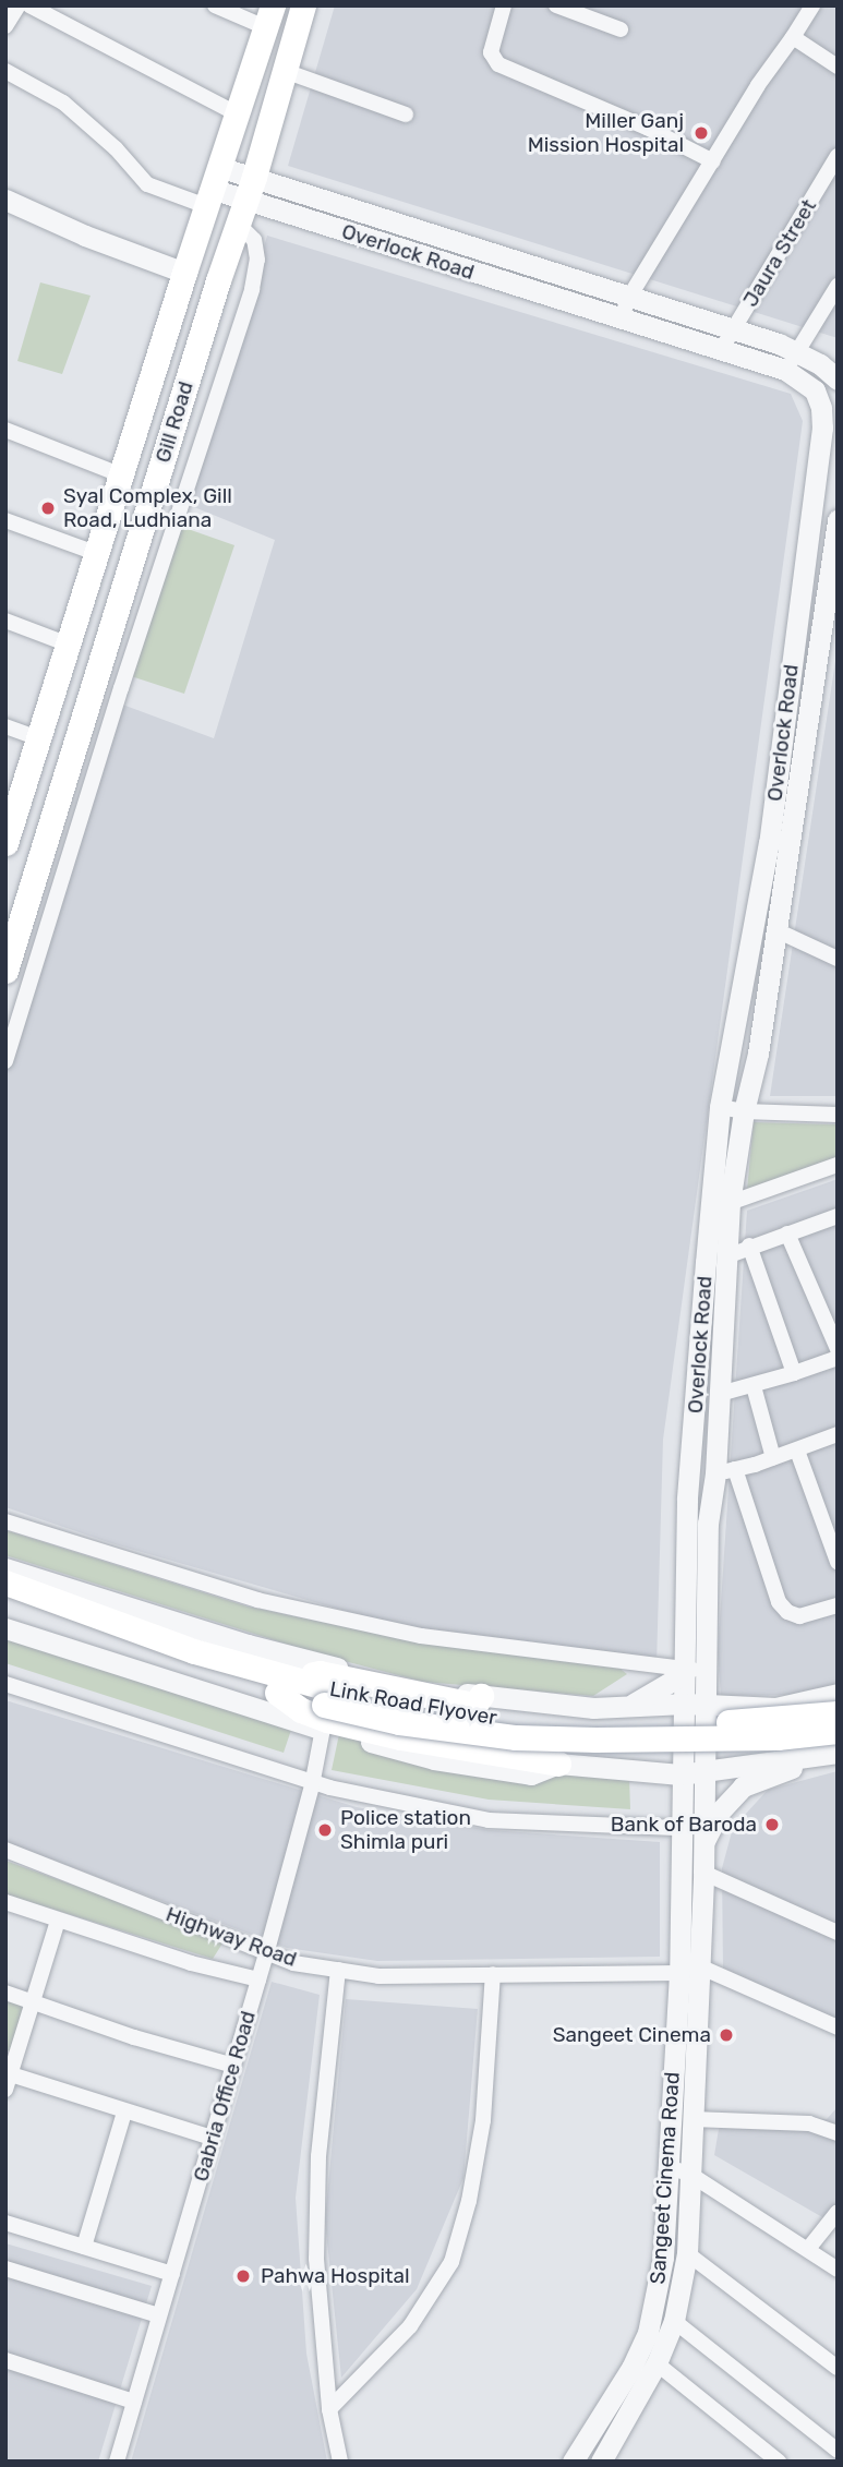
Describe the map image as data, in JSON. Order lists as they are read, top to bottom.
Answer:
{
  "streets": {
    "main road": ["Gill Road", "Link Road Flyover"],
    "street": [
      "Overlock Road",
      "Jaura Street",
      "Highway Road",
      "Gabria Office Road",
      "Sangeet Cinema Road"
    ]
  },
  "crossings": [
    ["Overlock Road", "Jaura Street"],
    ["Overlock Road", "Gill Road"],
    ["Overlock Road", "Sangeet Cinema Road"],
    ["Highway Road", "Gabria Office Road"],
    ["Highway Road", "Sangeet Cinema Road"]
  ],
  "places": [
    "Miller Ganj Mission Hospital",
    "Syal Complex, Gill Road, Ludhiana",
    "Bank of Baroda",
    "Police station Shimla puri",
    "Sangeet Cinema",
    "Pahwa Hospital"
  ]
}
